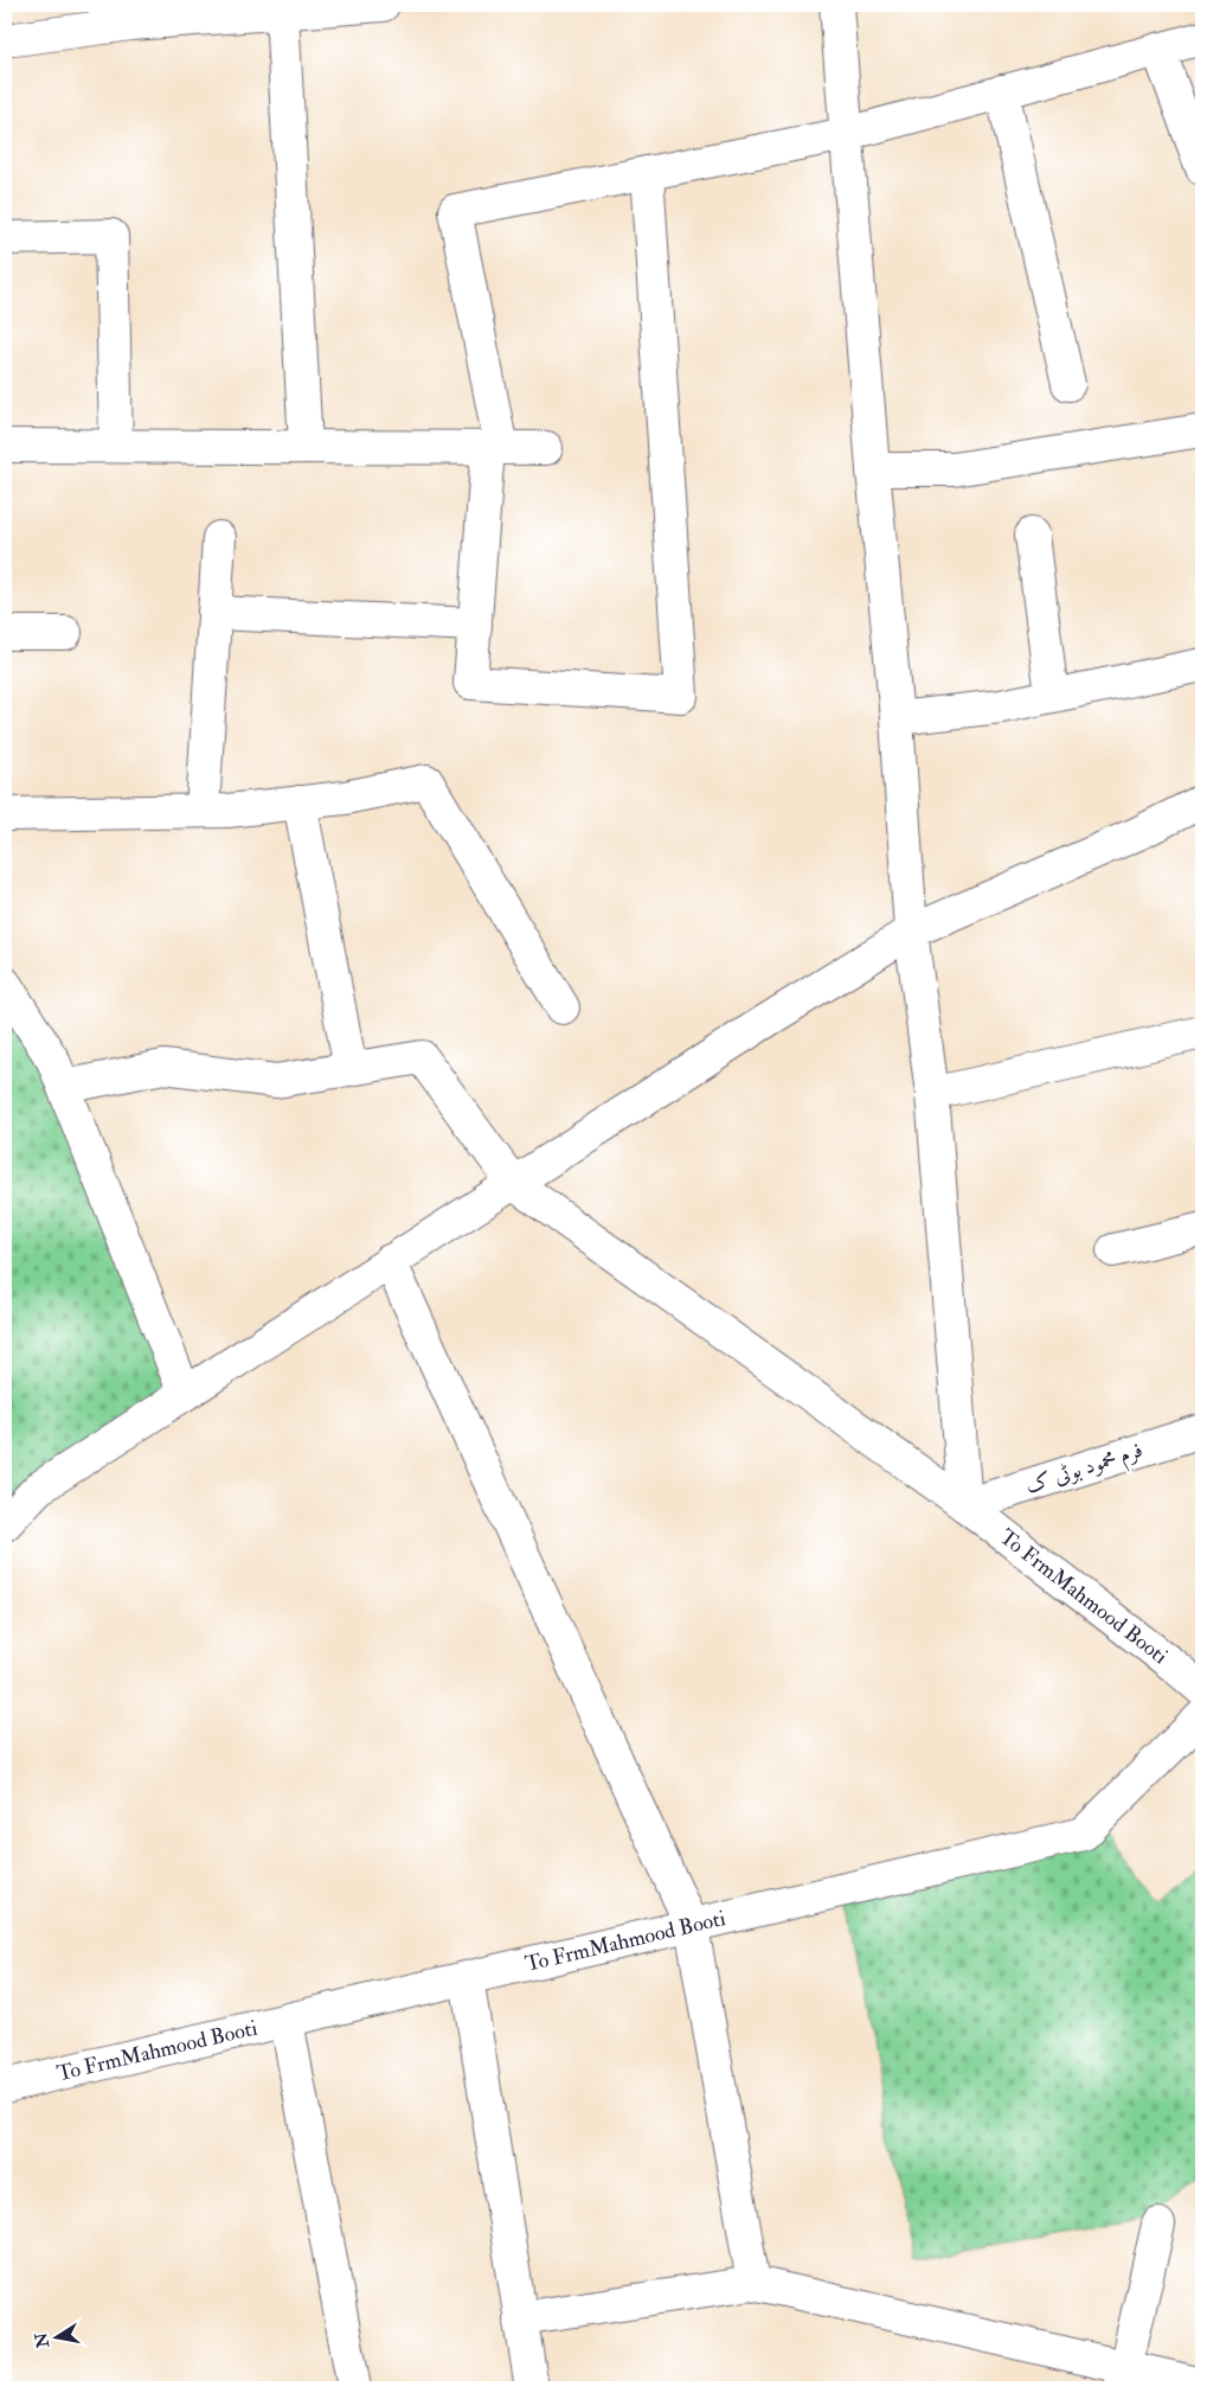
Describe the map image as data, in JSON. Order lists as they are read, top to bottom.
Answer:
{
  "streets": {
    "street": ["فرم محمود بوٹی ک", "To FrmMahmood Booti"]
  },
  "crossings": [
    ["فرم محمود بوٹی ک", "To FrmMahmood Booti"]
  ],
  "north": "left"
}
